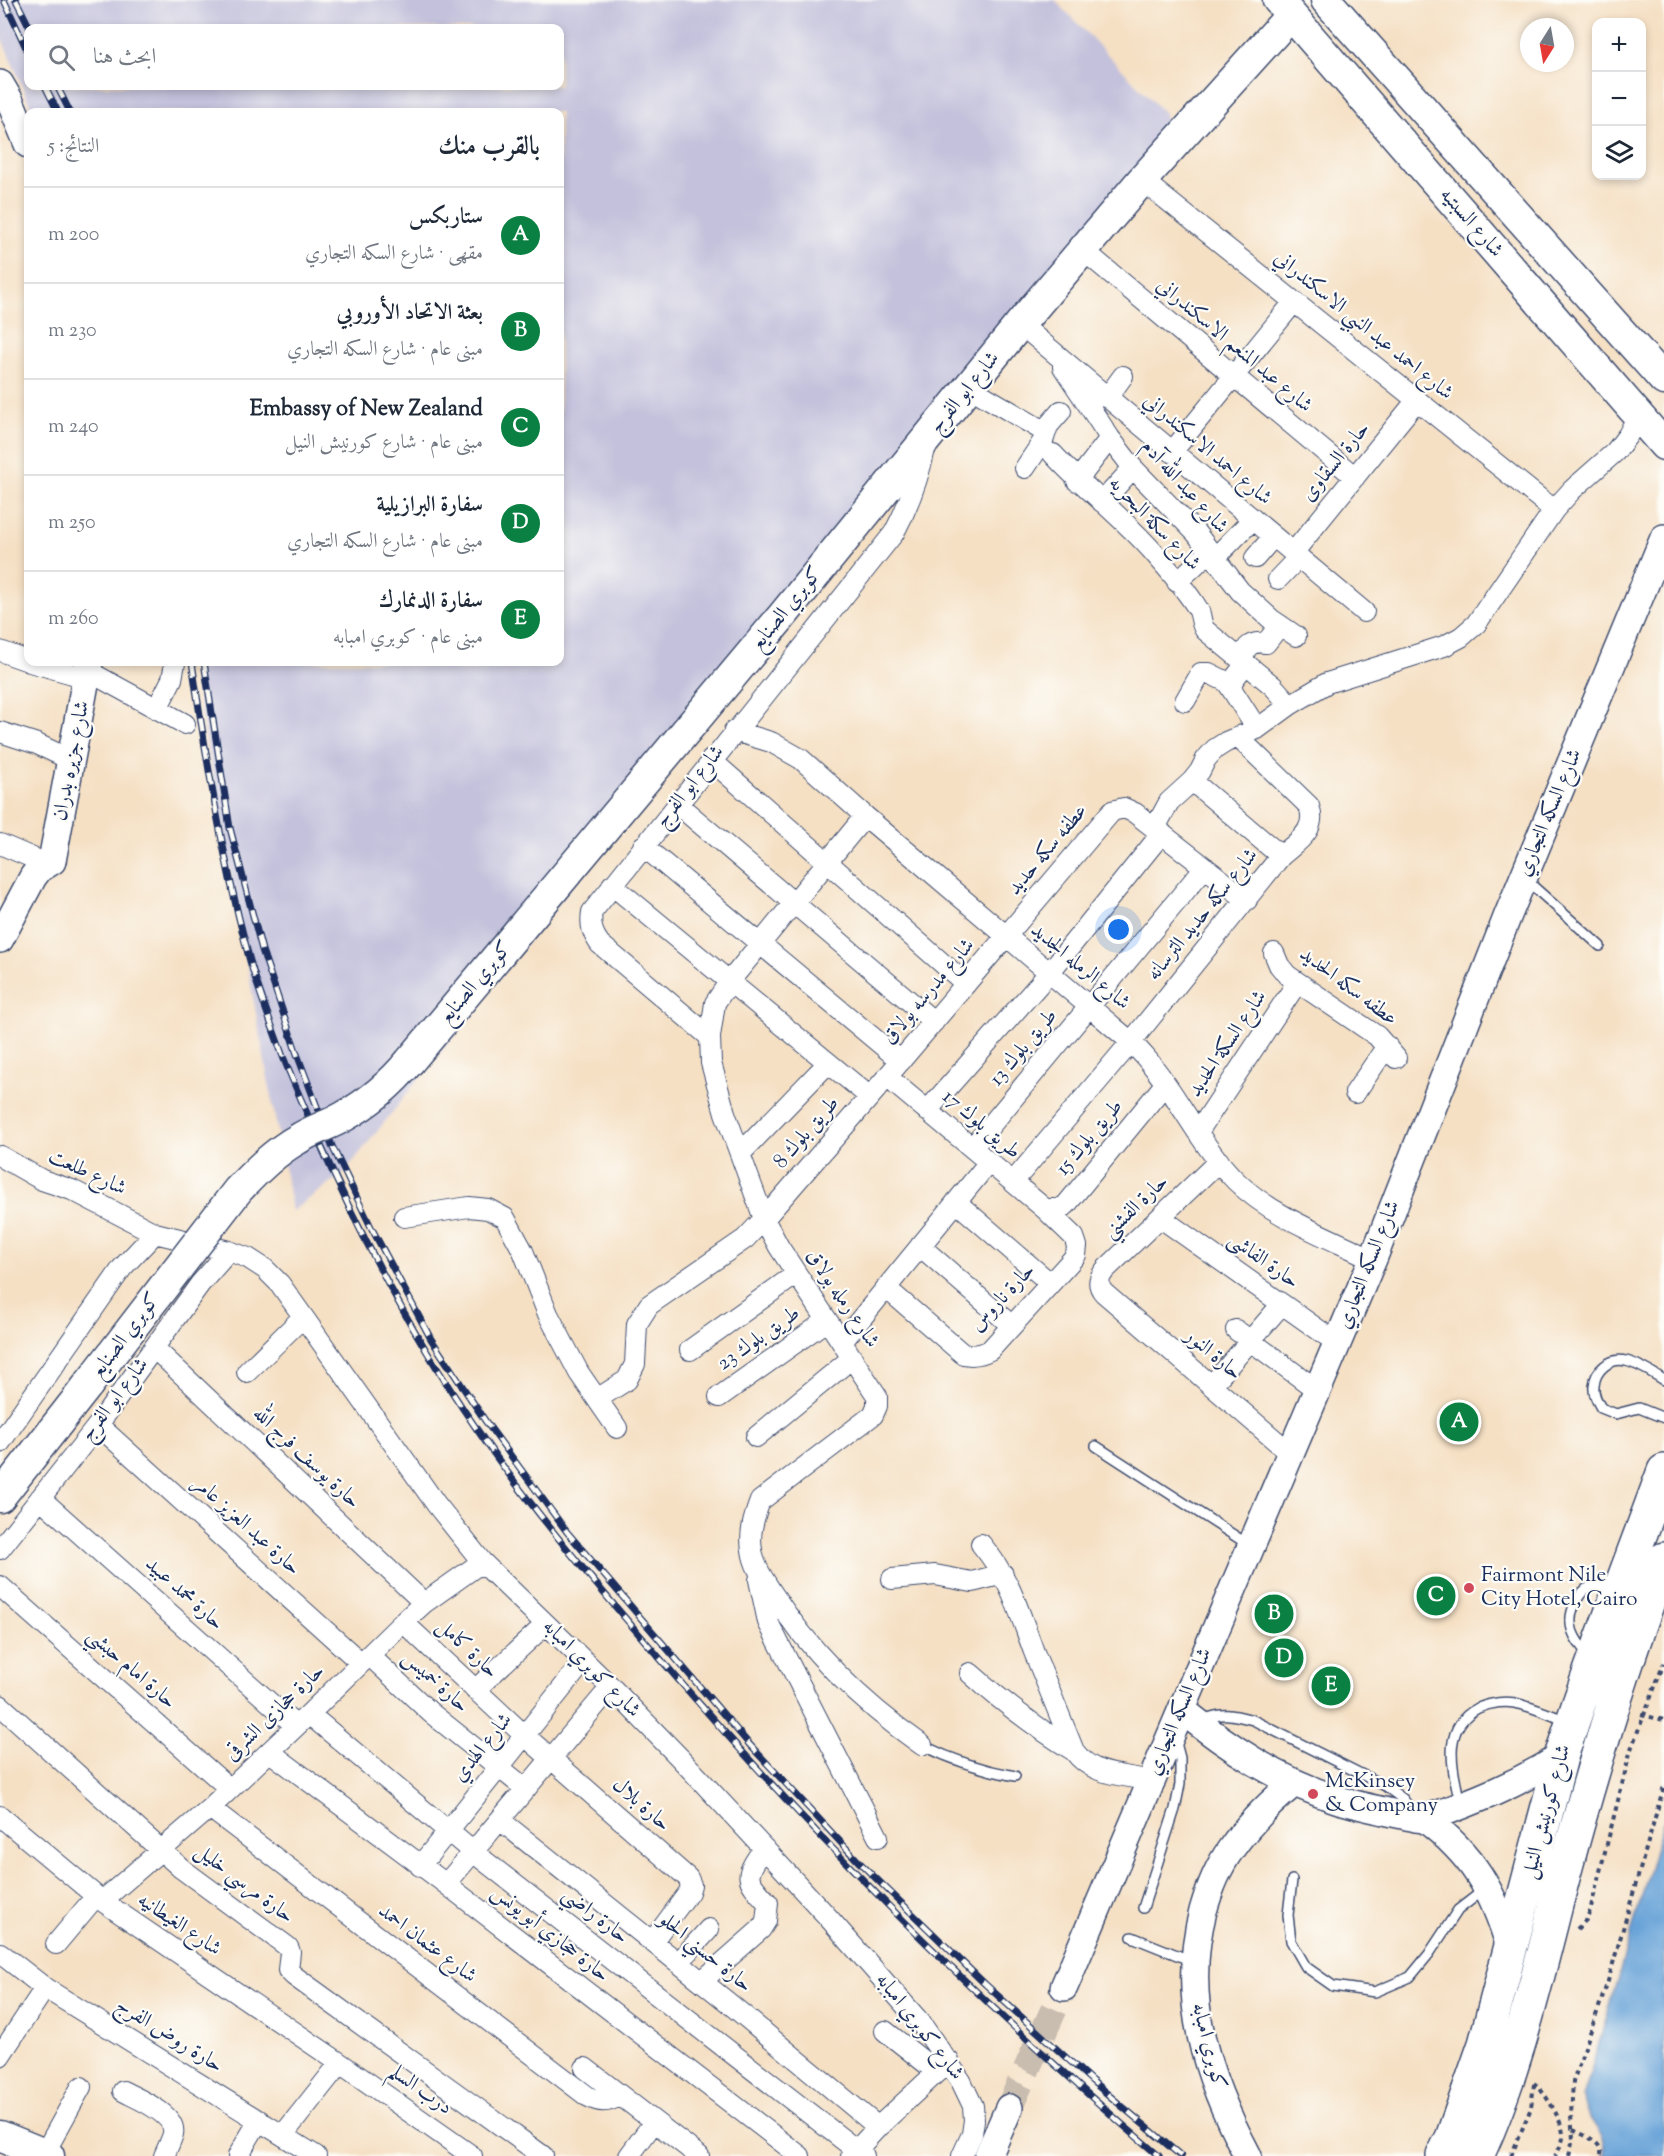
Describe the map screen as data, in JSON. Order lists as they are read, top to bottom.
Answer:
{
  "streets": {
    "highway": ["شارع كورنيش النيل"],
    "main road": ["شارع السبتيه", "شارع ابو الفرج", "كوبري الصنايع"],
    "street": [
      "شارع احمد عبد النبي الاسكندراني",
      "شارع عبد المنعم الاسكندراني",
      "شارع احمد الاسكندراني",
      "حارة السقاوى",
      "شارع عبد الله آدم",
      "شارع سكة البحريه",
      "شارع جزيره بدران",
      "شارع السكه التجاري",
      "عطفه سكه حديد",
      "شارع سكه حديد الترسانه",
      "شارع الرمله الجديد",
      "عطفه سكه الحديد",
      "شارع مدرسه بولاق",
      "شارع السكة الحديد",
      "طريق بلوك 13",
      "طريق بلوك 17",
      "طريق بلوك 8",
      "طريق بلوك 15",
      "شارع طلعت",
      "حارة الفشني",
      "حارة الفاشى",
      "حارة ناروس",
      "شارع رمله بولاق",
      "طريق بلوك 23",
      "حارة النور",
      "حارة يوسف فرج الله",
      "حارة عبد العزيز عامر",
      "حارة محمد عبيد",
      "حارة كامل",
      "حارة امام حبشي",
      "شارع كوبري امبابه",
      "حارة خميس",
      "حارة حجازى الشرقى",
      "شارع الهدي",
      "حارة بلال",
      "حارة مرسي خليل",
      "حارة راضي",
      "شارع الغيطانيه",
      "حارة حجازي أبو يونس",
      "شارع عثمان احمد",
      "حارة حسني الحلو",
      "حارة روض الفرج",
      "كوبري امبابه",
      "درب السلم"
    ]
  },
  "crossings": [
    ["شارع السبتيه", "شارع ابو الفرج"],
    ["شارع احمد عبد النبي الاسكندراني", "شارع ابو الفرج"],
    ["شارع احمد عبد النبي الاسكندراني", "حارة السقاوى"],
    ["شارع عبد المنعم الاسكندراني", "شارع ابو الفرج"],
    ["شارع عبد المنعم الاسكندراني", "حارة السقاوى"],
    ["شارع ابو الفرج", "شارع احمد الاسكندراني"],
    ["شارع ابو الفرج", "كوبري الصنايع"],
    ["شارع ابو الفرج", "شارع الرمله الجديد"],
    ["شارع ابو الفرج", "شارع رمله بولاق"],
    ["شارع ابو الفرج", "حارة يوسف فرج الله"],
    ["شارع ابو الفرج", "حارة عبد العزيز عامر"],
    ["شارع ابو الفرج", "حارة محمد عبيد"],
    ["شارع ابو الفرج", "شارع كوبري امبابه"],
    ["شارع احمد الاسكندراني", "حارة السقاوى"],
    ["شارع احمد الاسكندراني", "شارع عبد الله آدم"],
    ["شارع عبد الله آدم", "شارع سكة البحريه"],
    ["شارع السكه التجاري", "شارع الرمله الجديد"],
    ["شارع السكه التجاري", "حارة الفاشى"],
    ["شارع السكه التجاري", "حارة النور"],
    ["عطفه سكه حديد", "شارع سكه حديد الترسانه"],
    ["عطفه سكه حديد", "شارع الرمله الجديد"],
    ["عطفه سكه حديد", "شارع مدرسه بولاق"],
    ["عطفه سكه حديد", "طريق بلوك 13"],
    ["شارع سكه حديد الترسانه", "شارع الرمله الجديد"],
    ["شارع سكه حديد الترسانه", "طريق بلوك 17"],
    ["شارع الرمله الجديد", "شارع مدرسه بولاق"],
    ["شارع الرمله الجديد", "شارع السكة الحديد"],
    ["شارع الرمله الجديد", "طريق بلوك 13"],
    ["شارع الرمله الجديد", "طريق بلوك 15"],
    ["شارع الرمله الجديد", "حارة الفشني"],
    ["شارع الرمله الجديد", "شارع رمله بولاق"],
    ["عطفه سكه الحديد", "شارع السكة الحديد"],
    ["شارع مدرسه بولاق", "طريق بلوك 17"],
    ["شارع مدرسه بولاق", "طريق بلوك 8"],
    ["طريق بلوك 13", "طريق بلوك 17"],
    ["طريق بلوك 17", "طريق بلوك 8"],
    ["طريق بلوك 17", "طريق بلوك 15"],
    ["طريق بلوك 17", "حارة ناروس"],
    ["طريق بلوك 8", "شارع رمله بولاق"],
    ["طريق بلوك 15", "حارة ناروس"],
    ["شارع طلعت", "شارع كوبري امبابه"],
    ["حارة الفشني", "حارة الفاشى"],
    ["حارة الفشني", "حارة النور"],
    ["شارع رمله بولاق", "طريق بلوك 23"],
    ["حارة يوسف فرج الله", "حارة حجازى الشرقى"],
    ["حارة عبد العزيز عامر", "حارة خميس"],
    ["حارة عبد العزيز عامر", "حارة حجازى الشرقى"],
    ["حارة محمد عبيد", "حارة حجازى الشرقى"],
    ["حارة محمد عبيد", "حارة راضي"],
    ["حارة كامل", "حارة حجازى الشرقى"],
    ["حارة كامل", "شارع الهدي"],
    ["حارة كامل", "حارة بلال"],
    ["حارة امام حبشي", "حارة حجازى الشرقى"],
    ["شارع كوبري امبابه", "حارة حجازى الشرقى"],
    ["شارع كوبري امبابه", "شارع الهدي"],
    ["حارة خميس", "حارة حجازى الشرقى"],
    ["حارة خميس", "شارع الهدي"],
    ["حارة حجازى الشرقى", "حارة مرسي خليل"],
    ["حارة حجازى الشرقى", "حارة راضي"],
    ["حارة حجازى الشرقى", "شارع الغيطانيه"],
    ["حارة حجازى الشرقى", "حارة حجازي أبو يونس"],
    ["حارة حجازى الشرقى", "شارع عثمان احمد"],
    ["شارع الهدي", "حارة راضي"],
    ["شارع الهدي", "حارة حجازي أبو يونس"],
    ["حارة بلال", "حارة حسني الحلو"],
    ["شارع الغيطانيه", "درب السلم"]
  ],
  "places": ["Fairmont Nile City Hotel, Cairo", "McKinsey & Company"],
  "north": "bottom",
  "page": {
    "map_buttons": ["+", "−"],
    "search": "ابحث هنا",
    "heading": ["بالقرب منك", "النتائج: 5"],
    "list": [
      {
        "mark": "A",
        "name": "ستاربكس",
        "note": "مقهى · شارع السكه التجاري",
        "value": "200 m"
      },
      {
        "mark": "B",
        "name": "بعثة الاتحاد الأوروبي",
        "note": "مبنى عام · شارع السكه التجاري",
        "value": "230 m"
      },
      {
        "mark": "C",
        "name": "Embassy of New Zealand",
        "note": "مبنى عام · شارع كورنيش النيل",
        "value": "240 m"
      },
      {
        "mark": "D",
        "name": "سفارة البرازيلية",
        "note": "مبنى عام · شارع السكه التجاري",
        "value": "250 m"
      },
      {
        "mark": "E",
        "name": "سفارة الدنمارك",
        "note": "مبنى عام · كوبري امبابه",
        "value": "260 m"
      }
    ],
    "pins": [
      "A",
      "C",
      "B",
      "D",
      "E"
    ]
  }
}
